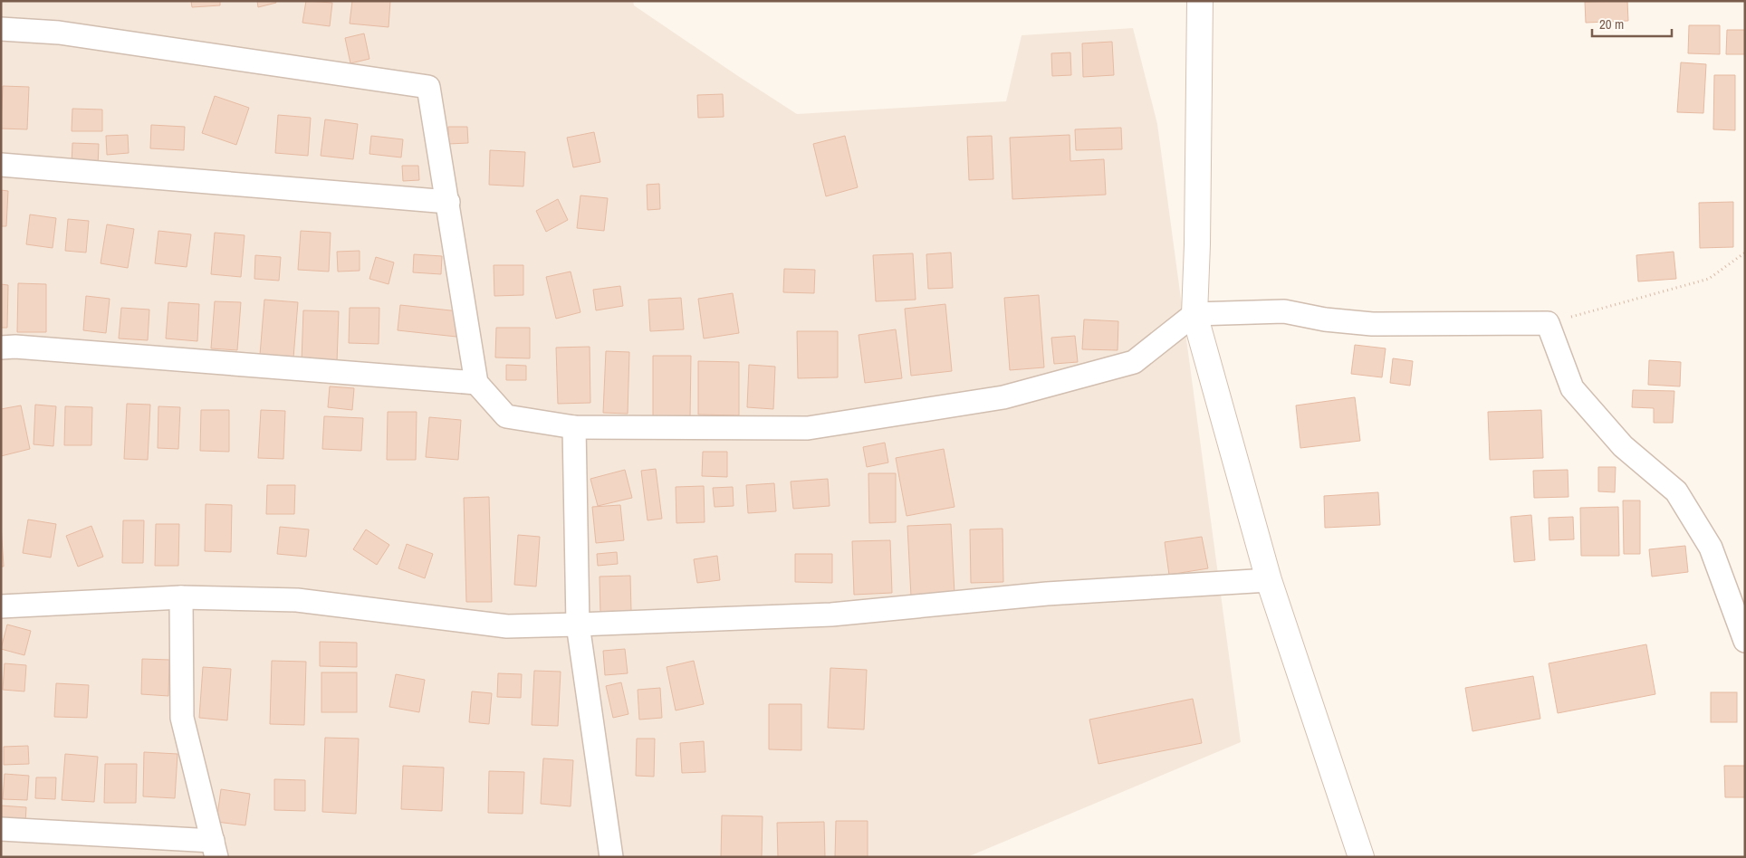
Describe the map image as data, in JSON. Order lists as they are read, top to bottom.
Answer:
{
  "scale_bar": "20 m"
}
